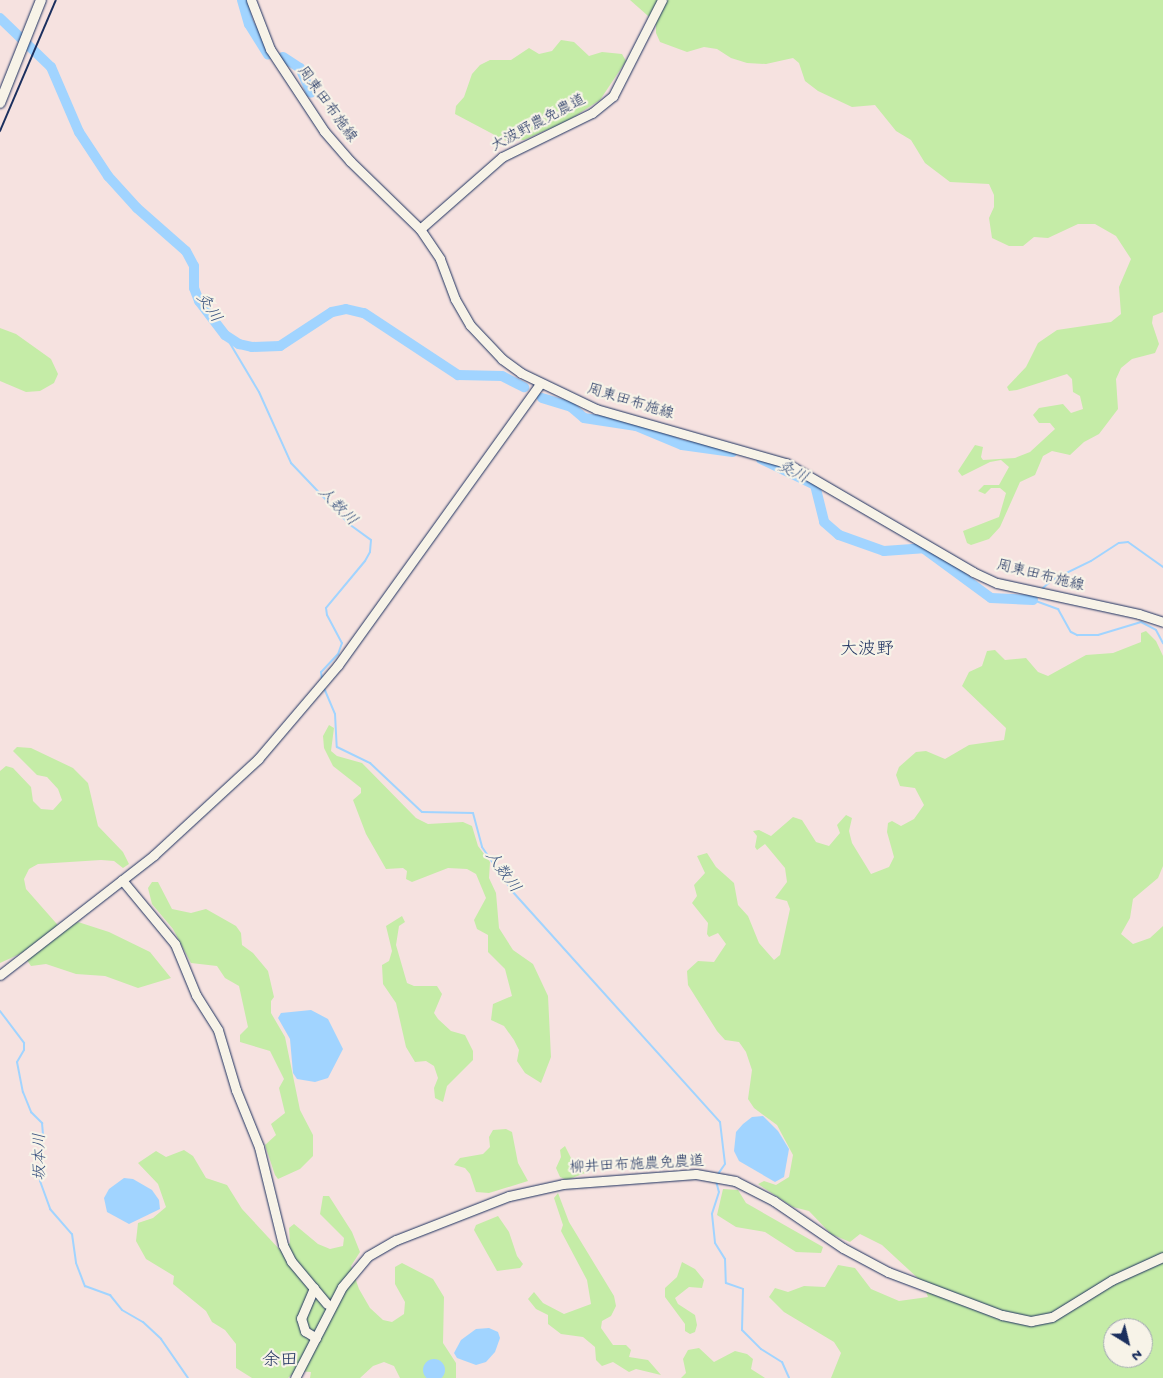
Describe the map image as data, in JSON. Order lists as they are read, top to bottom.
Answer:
{
  "streets": {
    "street": ["周東田布施線", "大波野農免農道", "柳井田布施農免農道"]
  },
  "crossings": [
    ["周東田布施線", "大波野農免農道"]
  ],
  "districts": ["大波野", "余田"],
  "water": ["灸川", "人数川", "坂本川"],
  "north": "bottom right"
}
